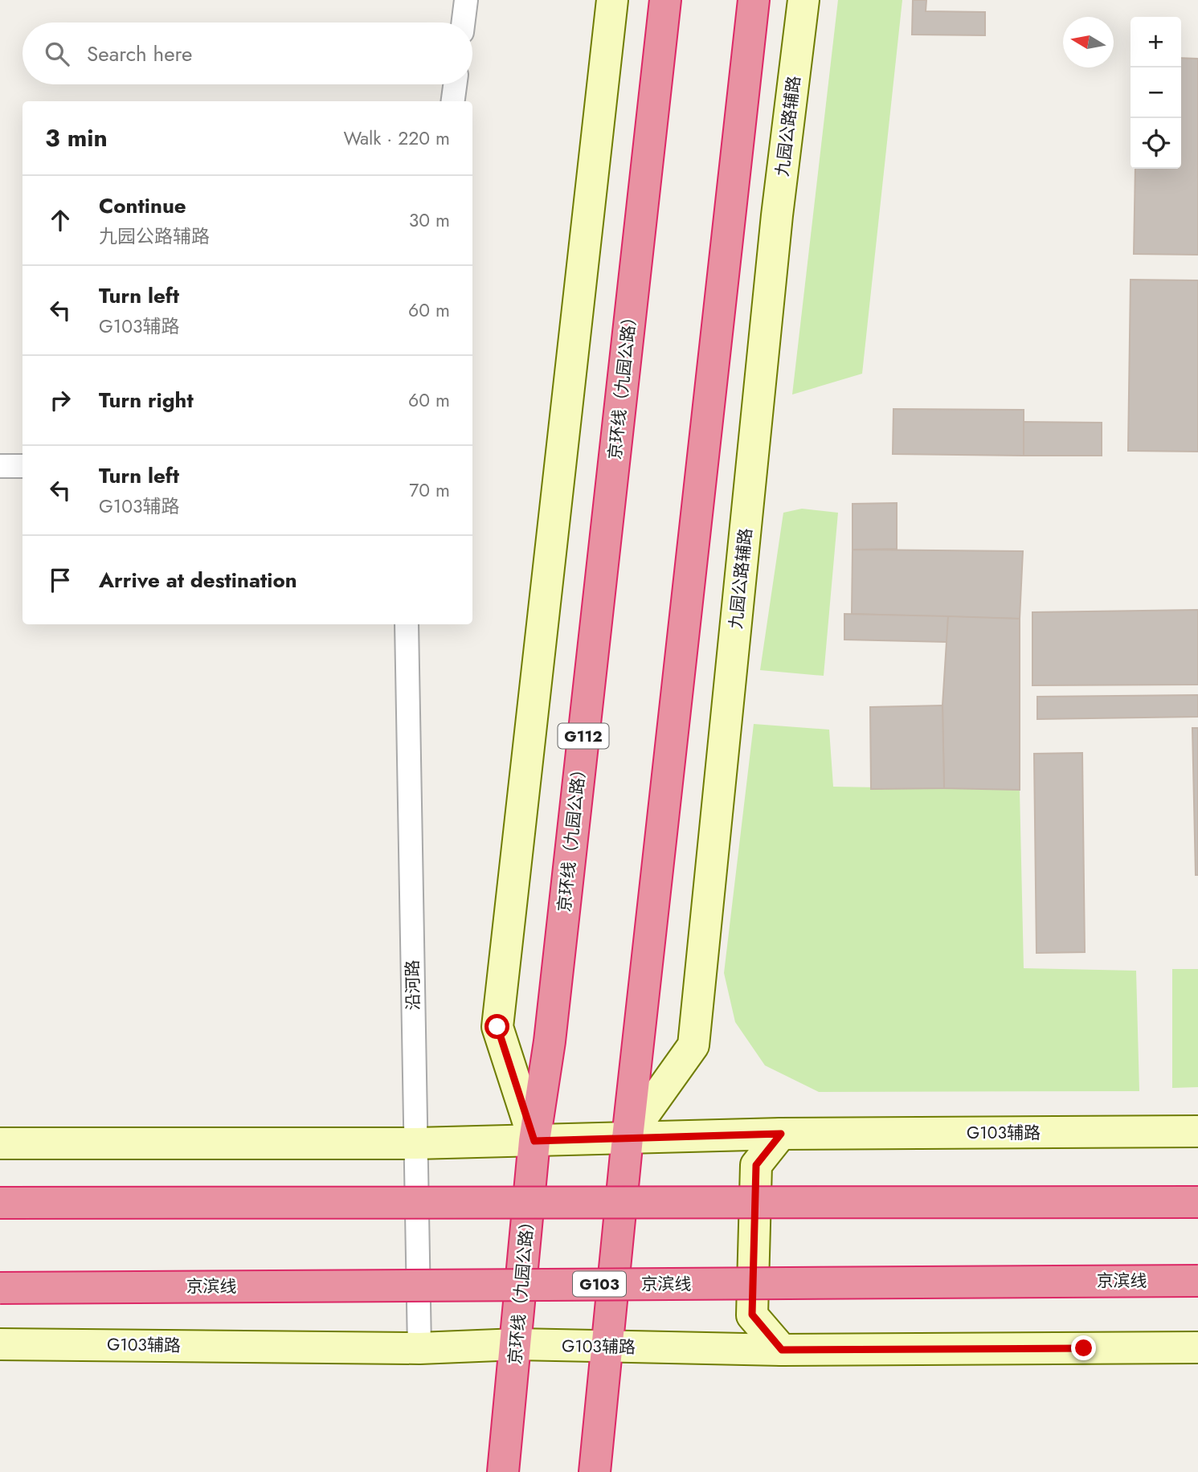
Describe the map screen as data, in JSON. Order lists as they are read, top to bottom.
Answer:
{
  "streets": {
    "highway": [
      "京环线（九园公路）",
      "G112",
      "京滨线",
      "G103"
    ],
    "street": ["九园公路辅路", "沿河路", "G103辅路"]
  },
  "crossings": [
    ["九园公路辅路", "G103辅路"],
    ["京环线（九园公路）", "G103辅路"],
    ["沿河路", "G103辅路"]
  ],
  "north": "left",
  "page": {
    "map_buttons": ["+", "−"],
    "search": "Search here",
    "heading": ["3 min", "Walk · 220 m"],
    "list": [
      ["Continue", "九园公路辅路", "30 m"],
      ["Turn left", "G103辅路", "60 m"],
      ["Turn right", "60 m"],
      ["Turn left", "G103辅路", "70 m"],
      "Arrive at destination"
    ]
  }
}
